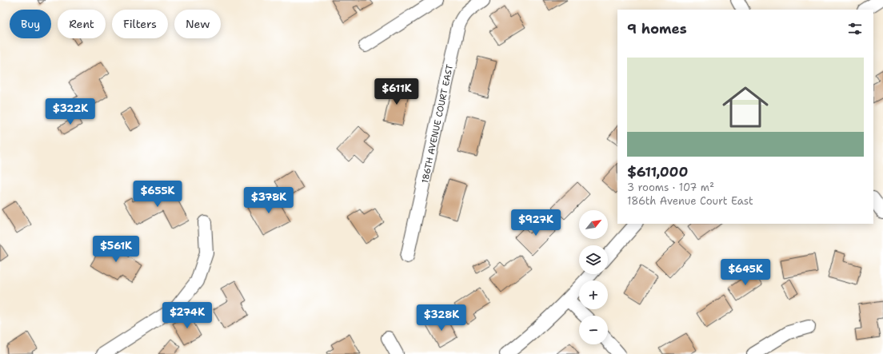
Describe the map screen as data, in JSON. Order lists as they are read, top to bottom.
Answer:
{
  "streets": {
    "street": ["186TH AVENUE COURT EAST"]
  },
  "north": "top right",
  "page": {
    "chip": [
      "Buy",
      "Rent",
      "Filters",
      "New"
    ],
    "heading": "9 homes",
    "list": [
      {
        "name": "$611,000",
        "note": "3 rooms · 107 m² · 186th Avenue Court East"
      }
    ],
    "price": [
      "$611K",
      "$322K",
      "$655K",
      "$378K",
      "$927K",
      "$561K",
      "$645K",
      "$274K",
      "$328K"
    ],
    "map_buttons": ["+", "−"]
  }
}
